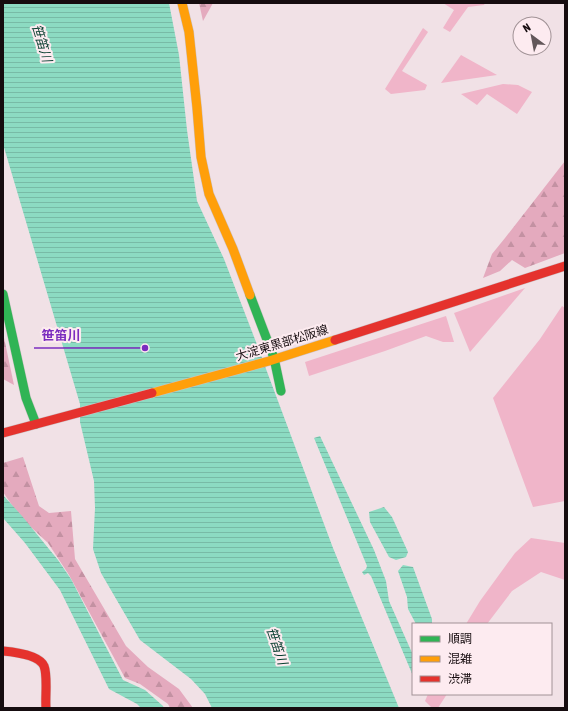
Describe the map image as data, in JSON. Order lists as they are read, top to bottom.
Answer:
{
  "streets": {
    "street": ["大淀東黒部松阪線"]
  },
  "water": ["笹笛川"],
  "places": ["笹笛川"],
  "legend": ["順調", "混雑", "渋滞"],
  "north": "top left"
}
